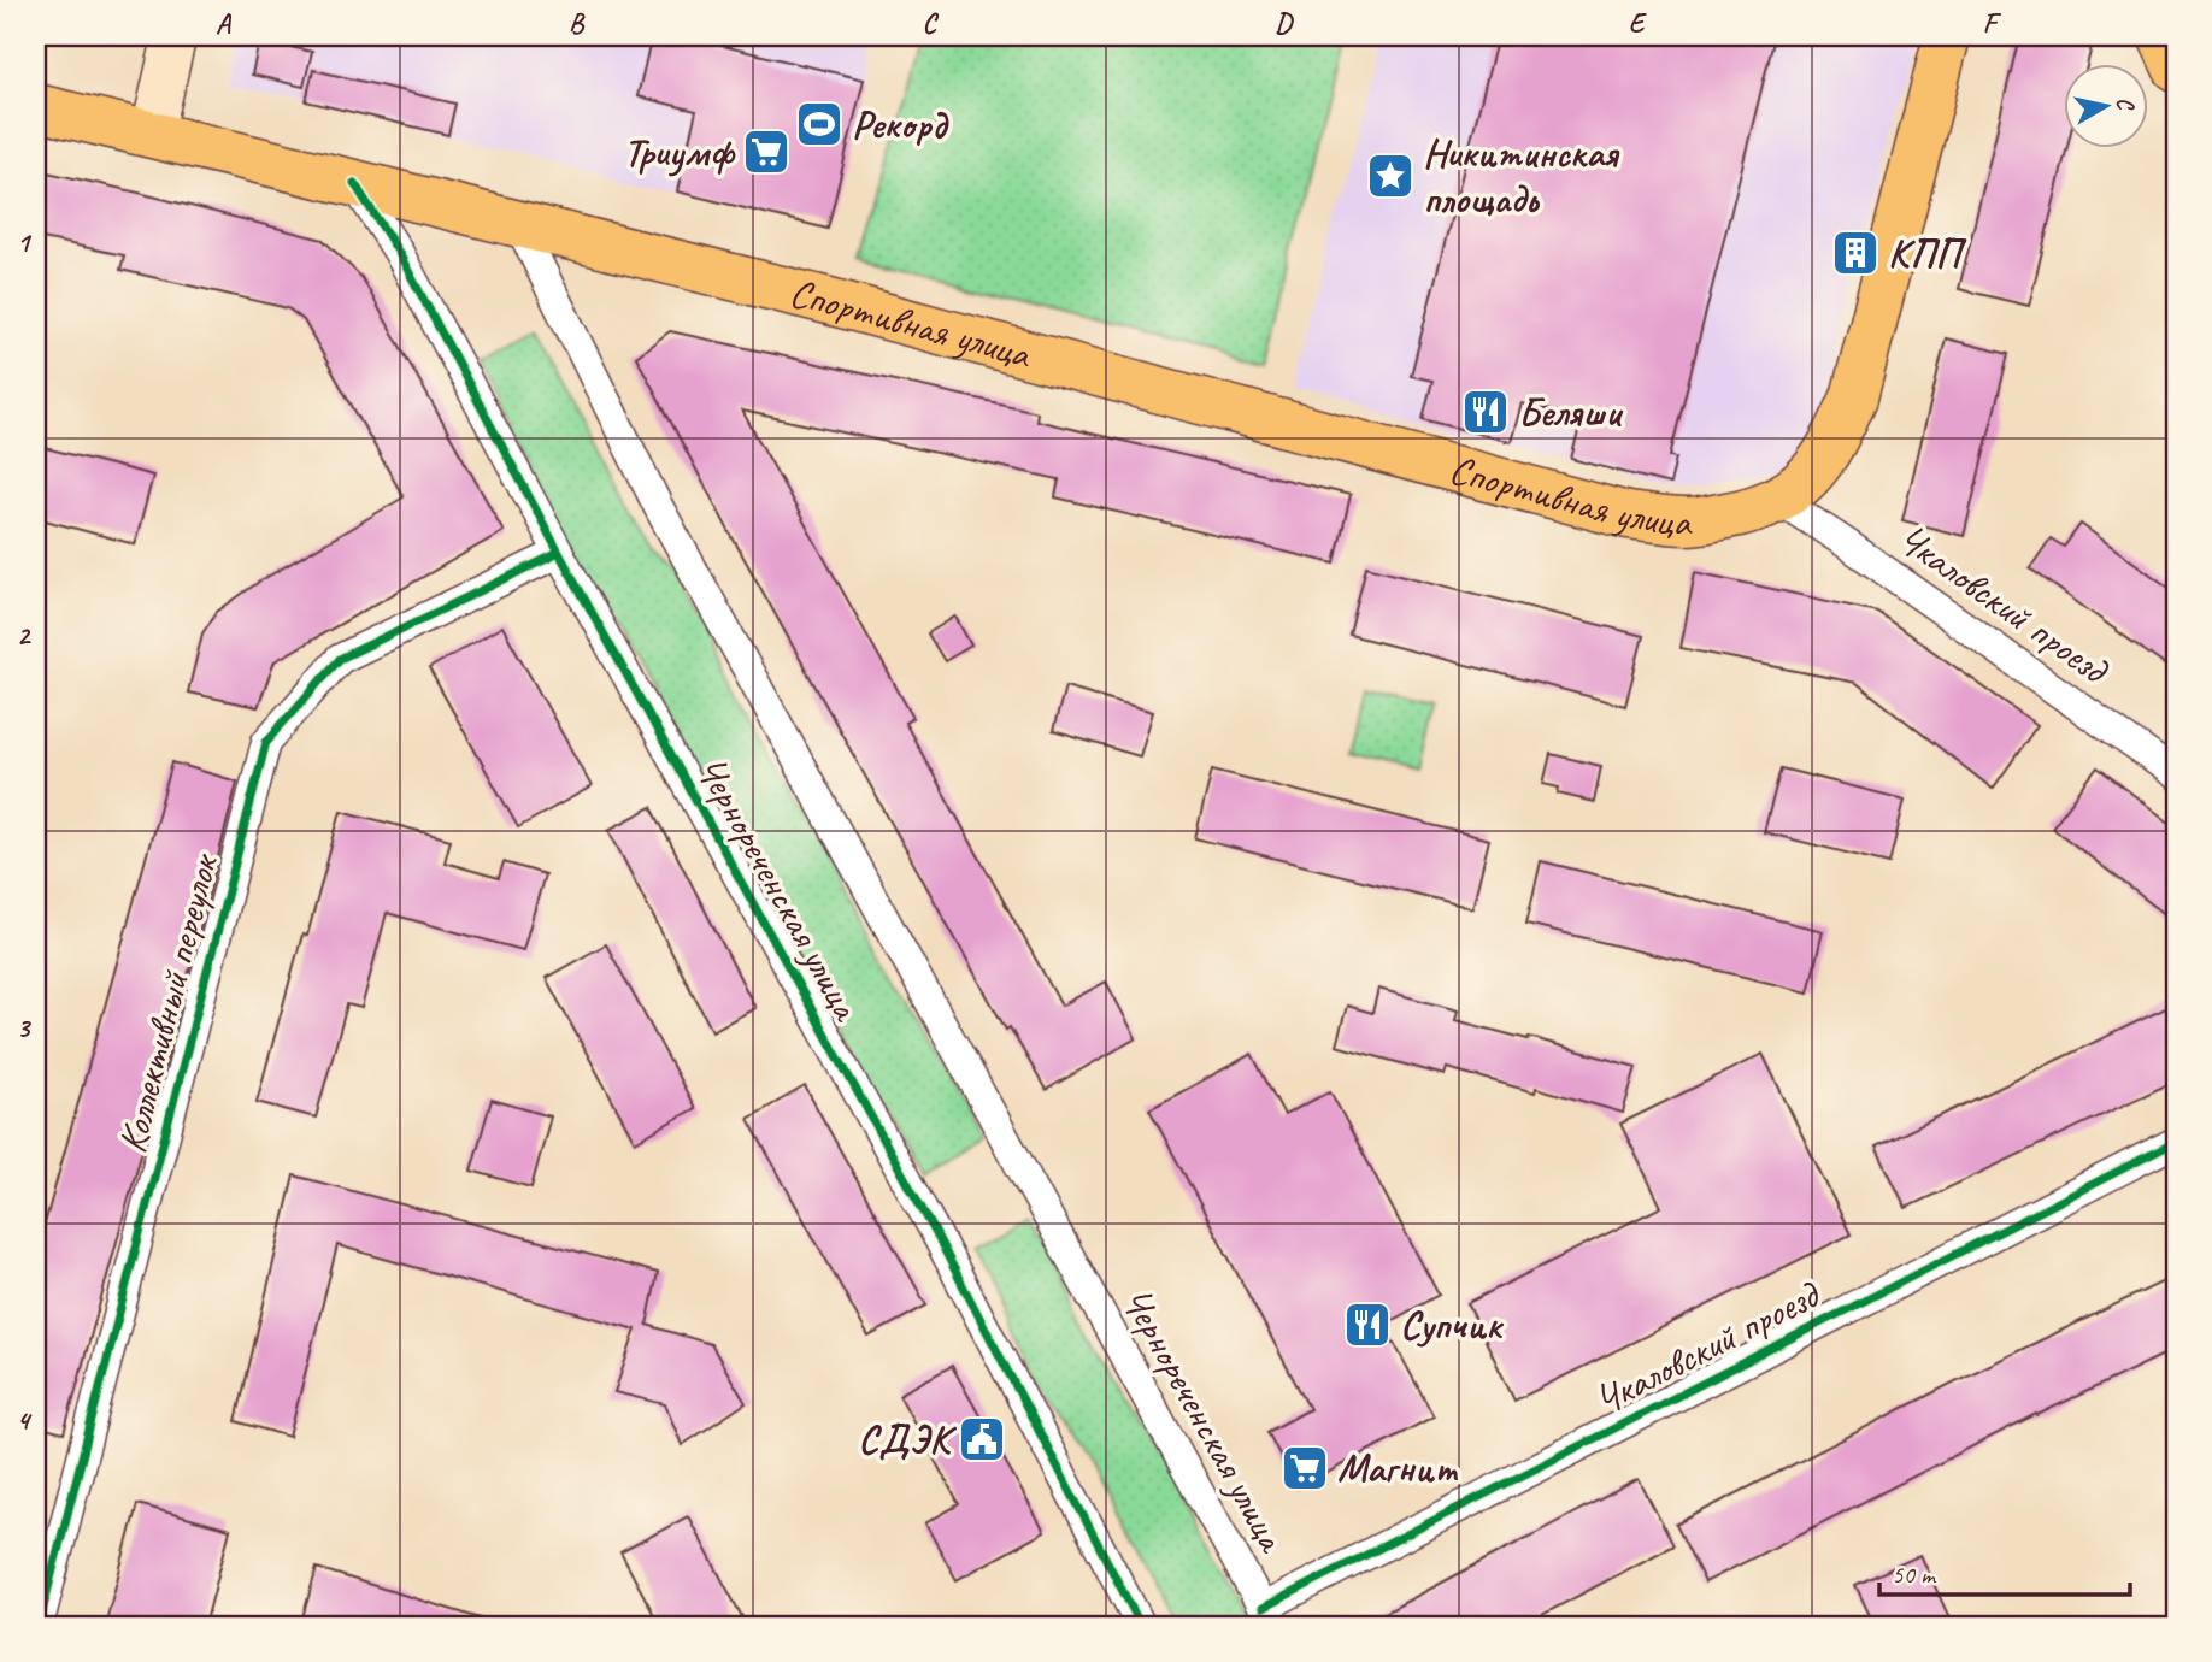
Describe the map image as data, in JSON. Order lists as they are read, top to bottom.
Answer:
{
  "streets": {
    "main road": ["Спортивная улица"],
    "street": ["Чкаловский проезд", "Чернореченская улица", "Коллективный переулок"]
  },
  "crossings": [
    ["Спортивная улица", "Чкаловский проезд"],
    ["Спортивная улица", "Чернореченская улица"],
    ["Чкаловский проезд", "Чернореченская улица"],
    ["Чернореченская улица", "Коллективный переулок"]
  ],
  "places": {
    "sports": ["Рекорд"],
    "supermarket": ["Триумф", "Магнит"],
    "place": ["Никитинская площадь"],
    "building": ["КПП"],
    "restaurant": ["Беляши", "Супчик"],
    "public building": ["СДЭК"]
  },
  "scale_bar": "50 m",
  "north": "right",
  "grid": {
    "columns": [
      "A",
      "B",
      "C",
      "D",
      "E",
      "F"
    ],
    "rows": [
      "1",
      "2",
      "3",
      "4"
    ]
  }
}
